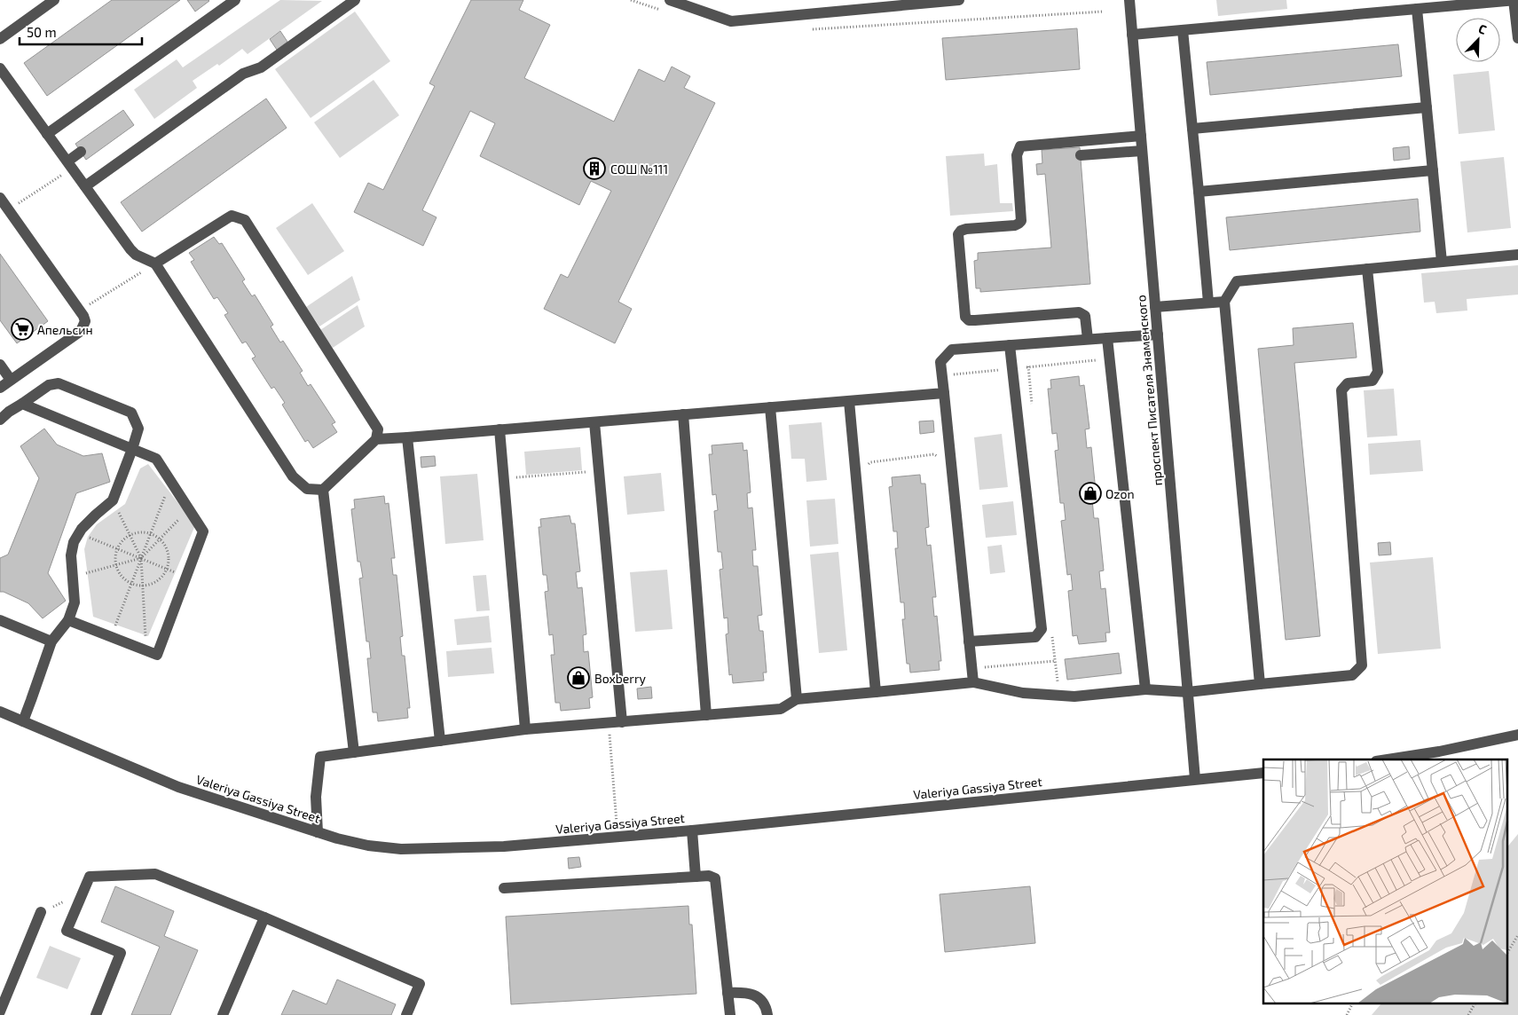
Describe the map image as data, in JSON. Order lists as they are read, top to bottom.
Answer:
{
  "streets": {
    "street": ["проспект Писателя Знаменского", "Valeriya Gassiya Street"]
  },
  "crossings": [
    ["проспект Писателя Знаменского", "Valeriya Gassiya Street"]
  ],
  "places": {
    "building": ["СОШ №111"],
    "supermarket": ["Апельсин"],
    "shop": ["Ozon", "Boxberry"]
  },
  "scale_bar": "50 m",
  "north": "top right"
}
